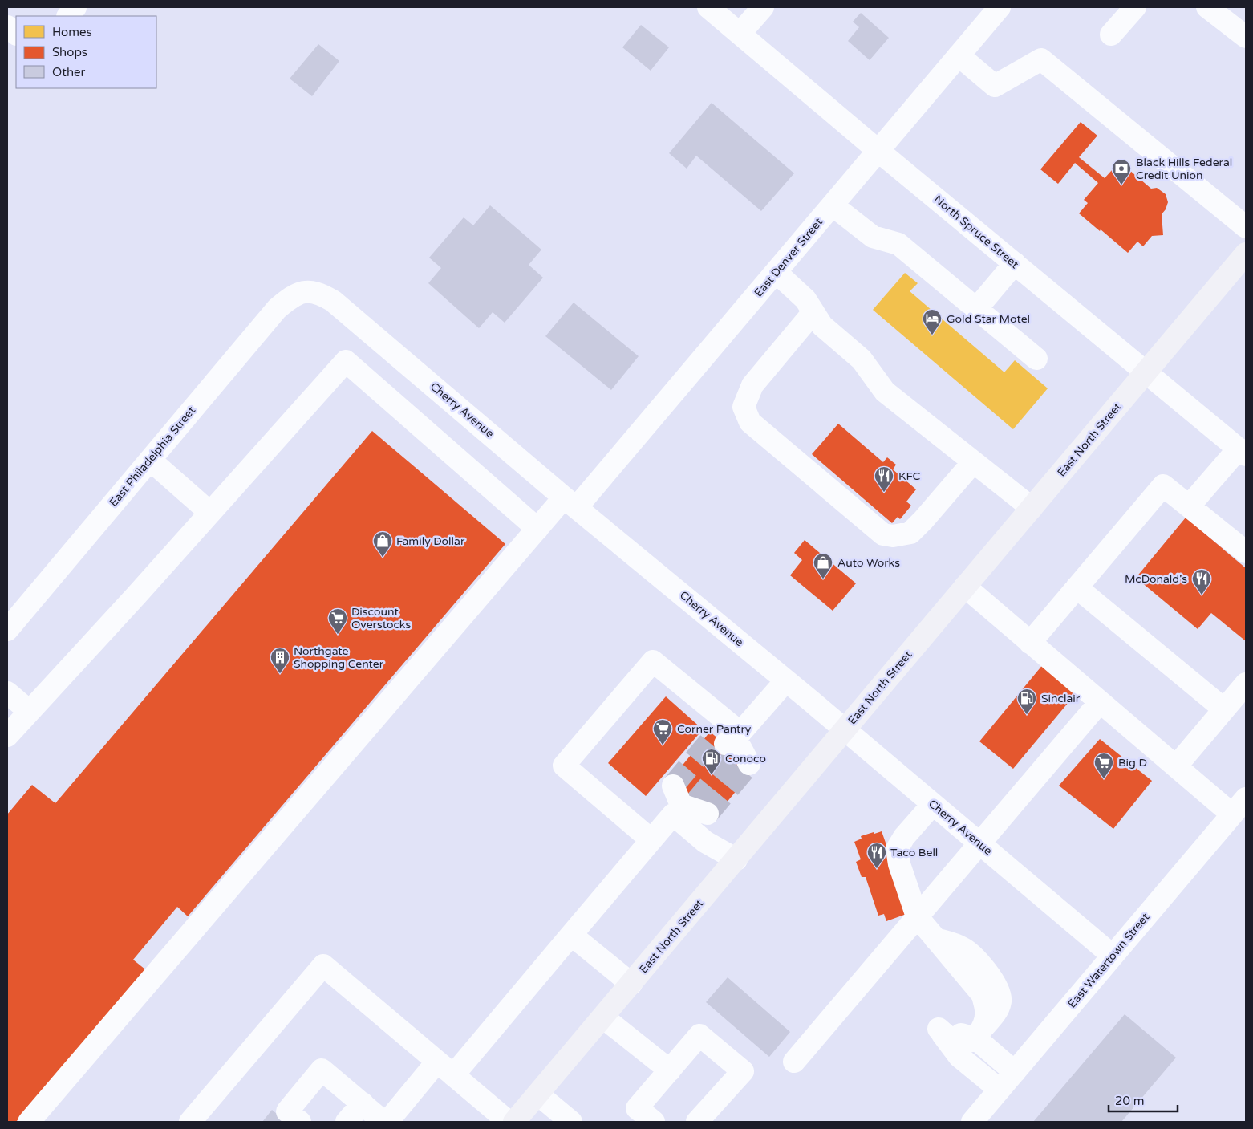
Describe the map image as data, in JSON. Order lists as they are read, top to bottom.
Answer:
{
  "streets": {
    "main road": ["East North Street"],
    "street": [
      "North Spruce Street",
      "East Denver Street",
      "Cherry Avenue",
      "East Philadelphia Street",
      "East Watertown Street"
    ]
  },
  "crossings": [
    ["North Spruce Street", "East Denver Street"],
    ["North Spruce Street", "East North Street"],
    ["East Denver Street", "Cherry Avenue"],
    ["Cherry Avenue", "East North Street"],
    ["Cherry Avenue", "East Philadelphia Street"],
    ["Cherry Avenue", "East Watertown Street"]
  ],
  "places": {
    "bank": ["Black Hills Federal Credit Union"],
    "hotel": ["Gold Star Motel"],
    "restaurant": ["KFC", "McDonald's", "Taco Bell"],
    "shop": ["Family Dollar", "Auto Works"],
    "supermarket": ["Discount Overstocks", "Corner Pantry", "Big D"],
    "building": ["Northgate Shopping Center"],
    "fuel station": ["Sinclair", "Conoco"]
  },
  "legend": ["Homes", "Shops", "Other"],
  "scale_bar": "20 m"
}
